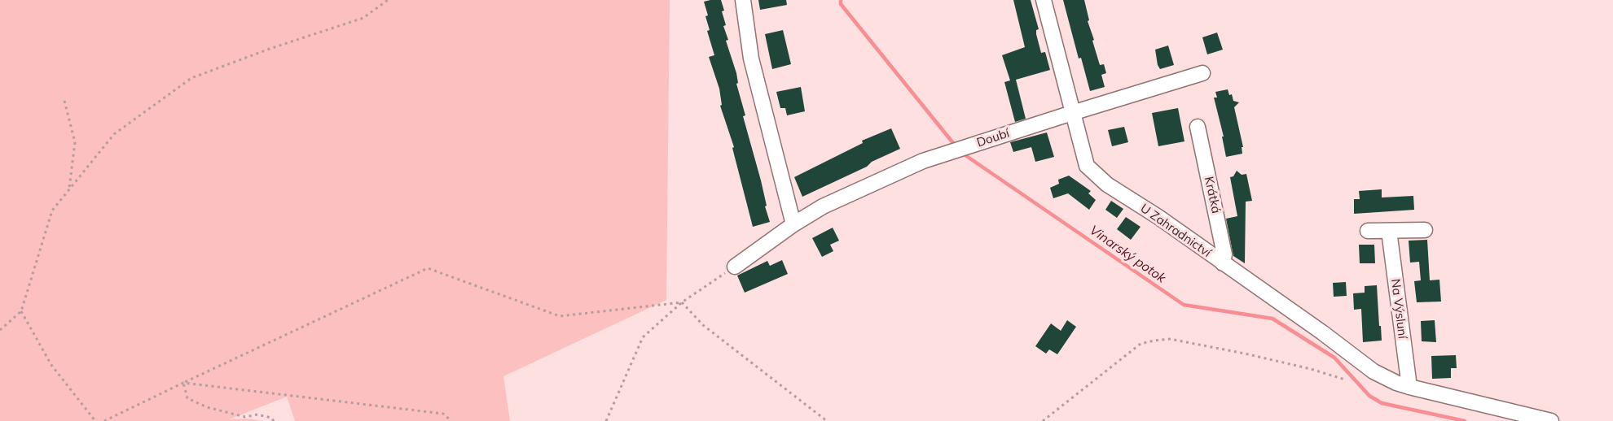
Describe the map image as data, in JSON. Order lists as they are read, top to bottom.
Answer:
{
  "streets": {
    "street": [
      "Doubí",
      "Krátká",
      "U Zahradnictví",
      "Na Výsluní"
    ]
  },
  "crossings": [
    ["Doubí", "U Zahradnictví"],
    ["Krátká", "U Zahradnictví"],
    ["U Zahradnictví", "Na Výsluní"]
  ],
  "water": ["Vinarský potok"]
}
